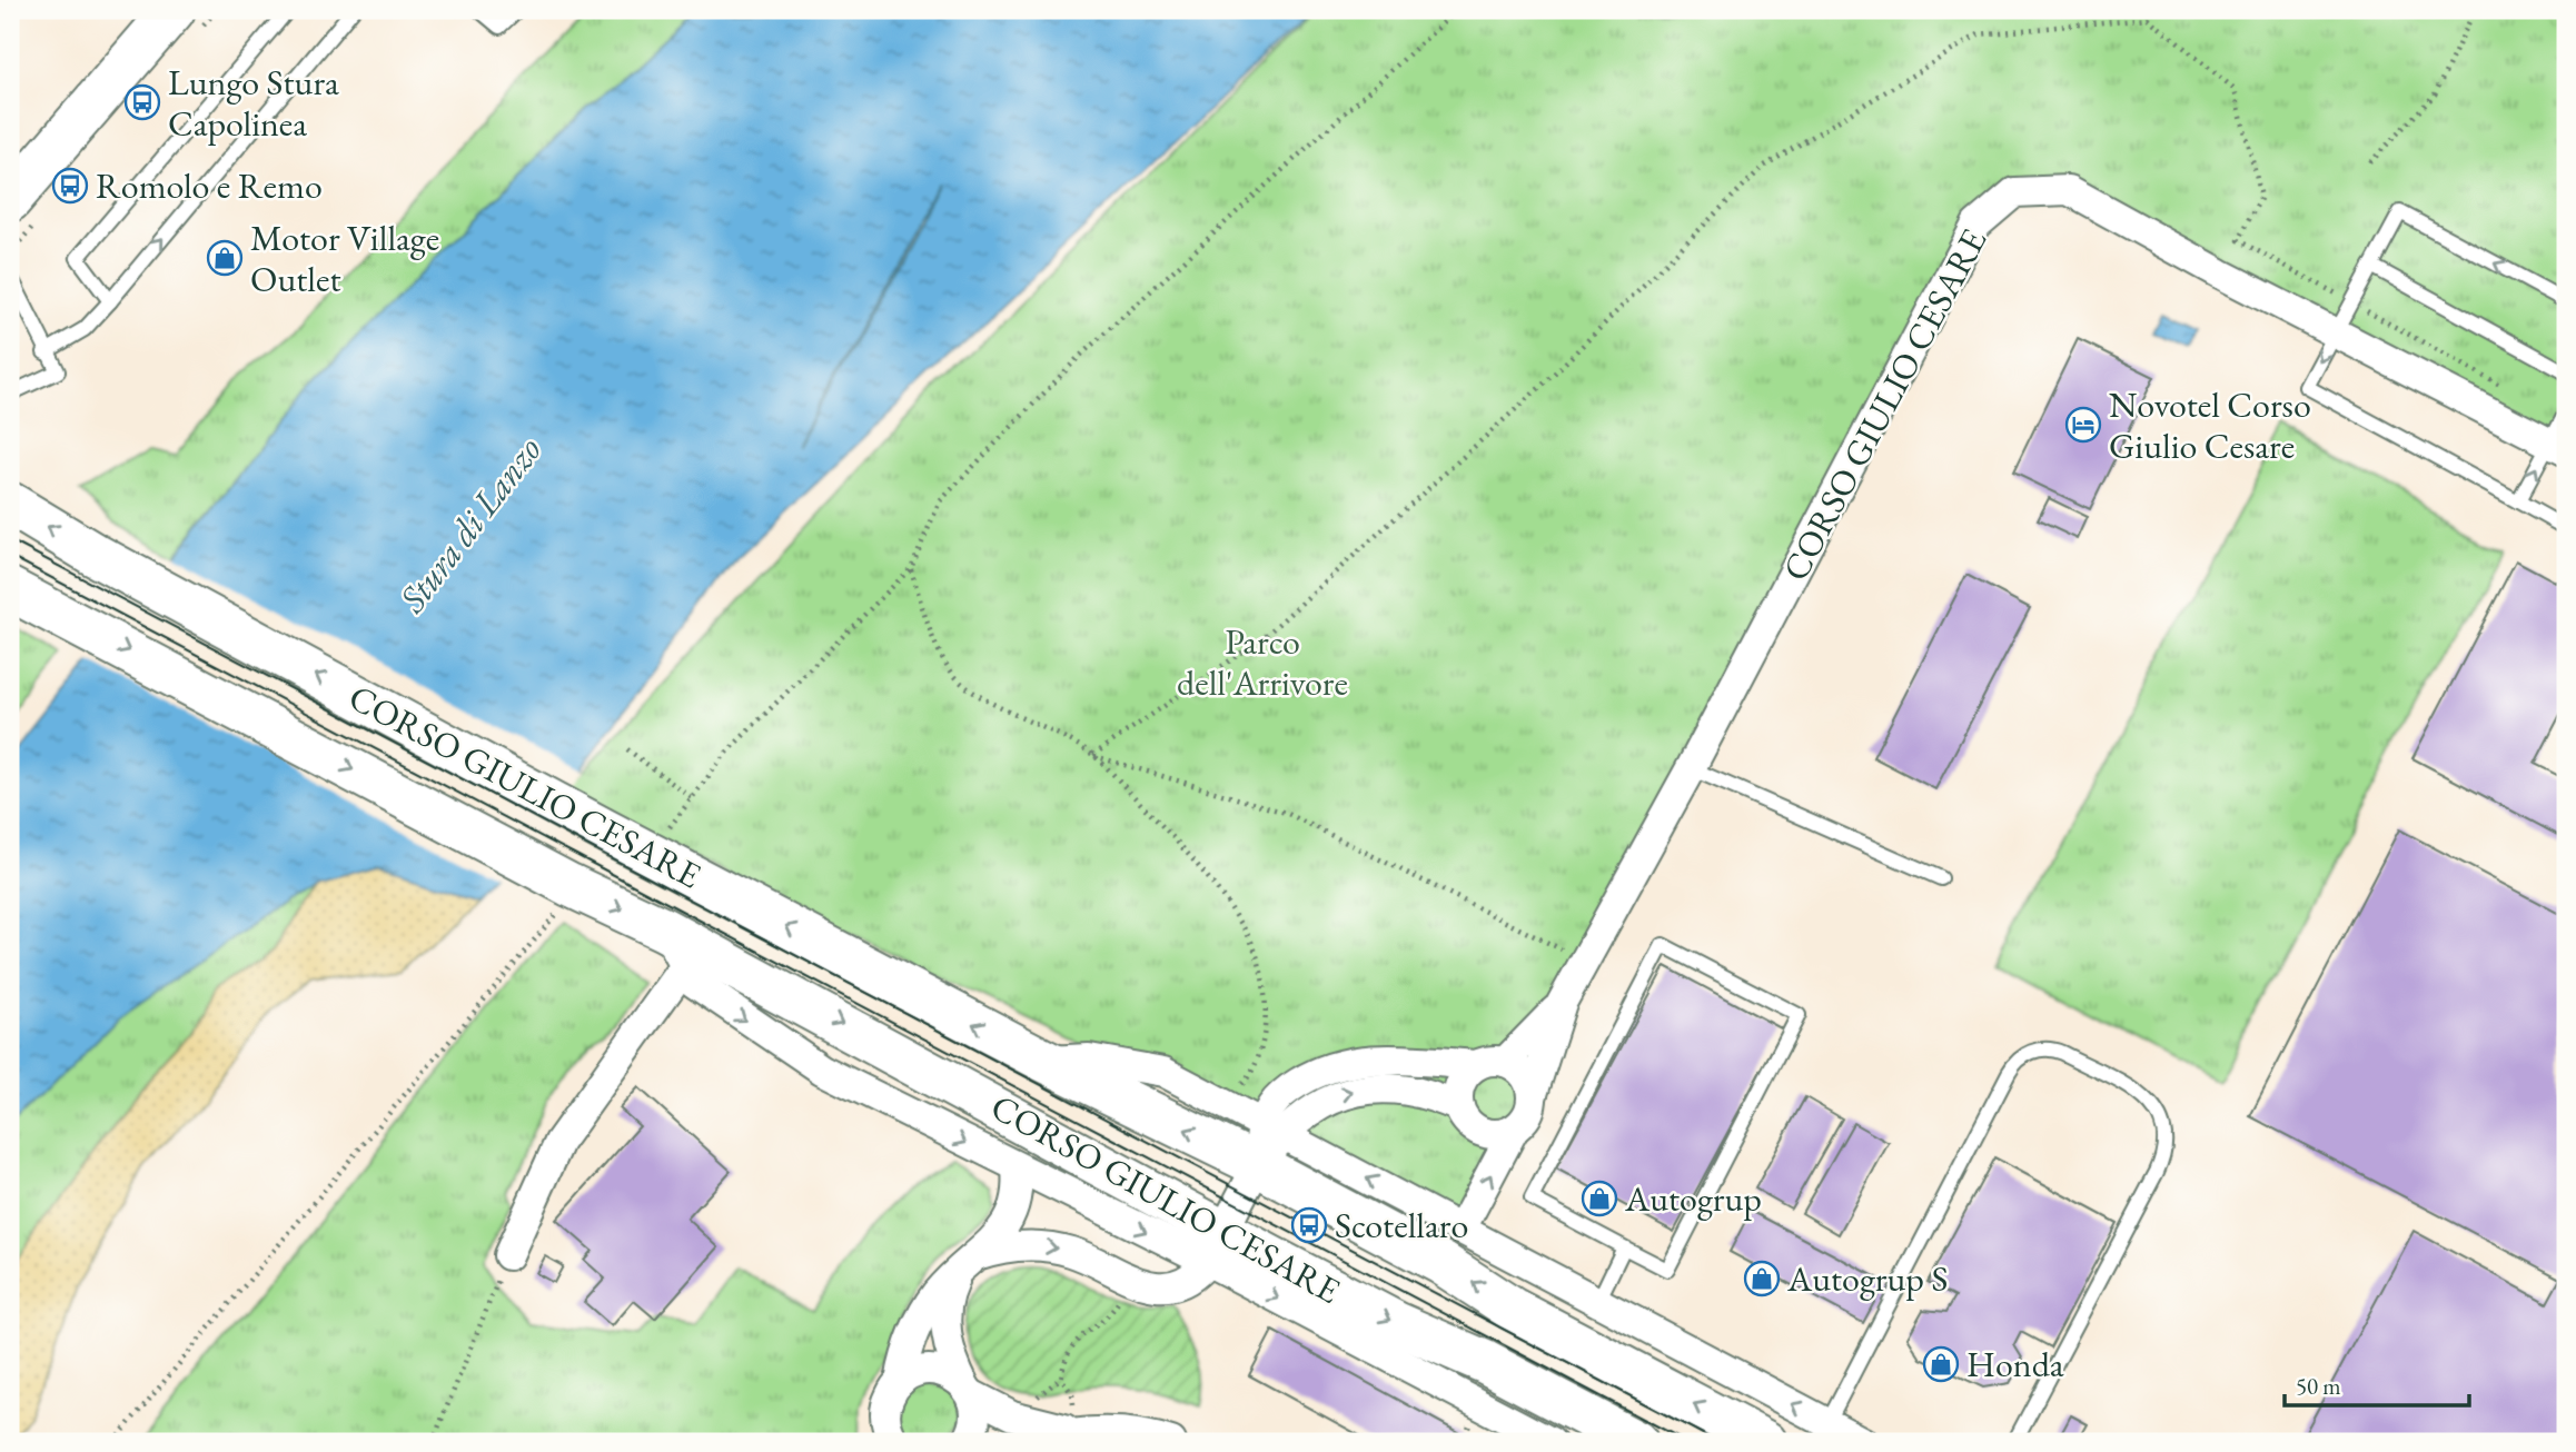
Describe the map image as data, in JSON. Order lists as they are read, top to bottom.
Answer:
{
  "streets": {
    "main road": ["CORSO GIULIO CESARE"]
  },
  "water": ["Stura di Lanzo"],
  "parks": ["Parco dell'Arrivore"],
  "places": {
    "bus stop": ["Lungo Stura Capolinea", "Romolo e Remo", "Scotellaro"],
    "shop": [
      "Motor Village Outlet",
      "Autogrup",
      "Autogrup S",
      "Honda"
    ],
    "hotel": ["Novotel Corso Giulio Cesare"]
  },
  "scale_bar": "50 m"
}
